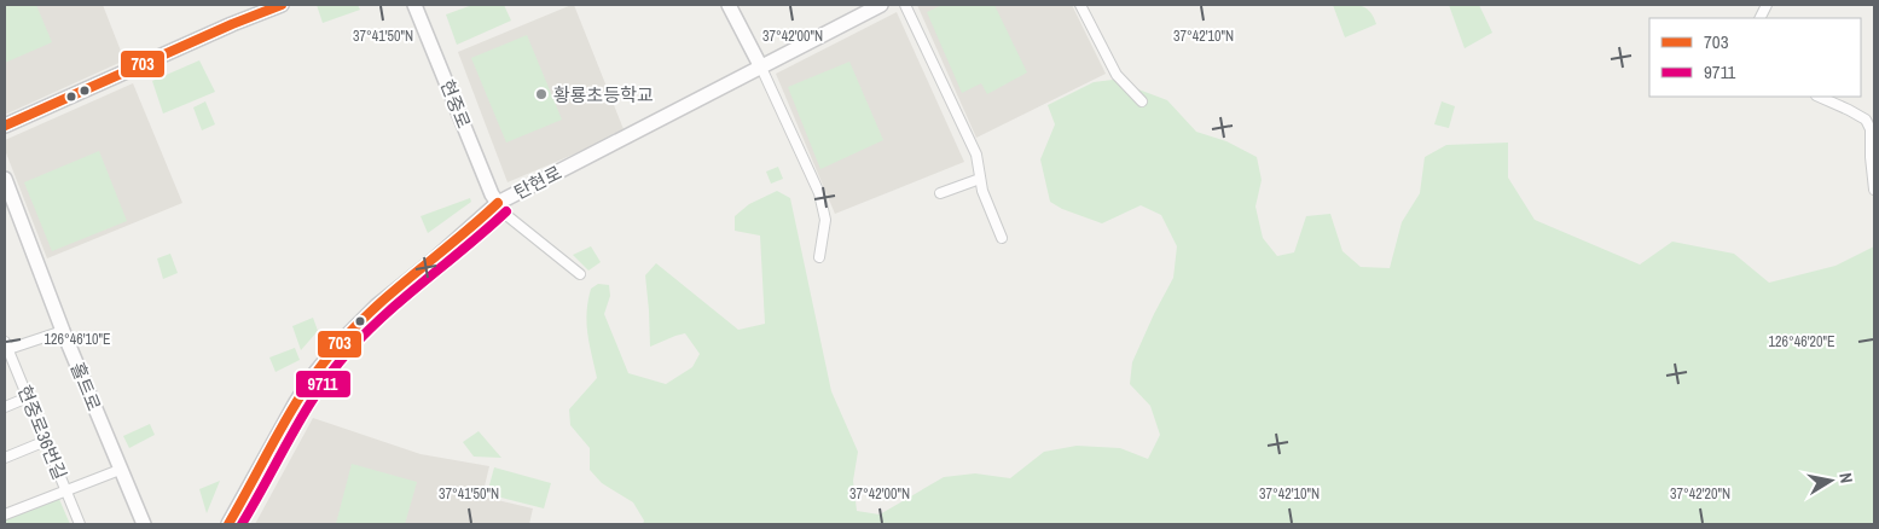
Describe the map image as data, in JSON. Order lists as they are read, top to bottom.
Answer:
{
  "streets": {
    "main road": ["현중로", "탄현로", "홀트로"],
    "street": ["현중로36번길"]
  },
  "crossings": [
    ["현중로", "탄현로"]
  ],
  "places": ["황룡초등학교"],
  "lines": ["transit line 703", "transit line 9711"],
  "legend": ["703", "9711"],
  "north": "right",
  "coordinates": [
    "37°41'50\"N",
    "37°42'00\"N",
    "37°42'10\"N",
    "126°46'10\"E",
    "126°46'20\"E",
    "37°42'20\"N"
  ]
}
